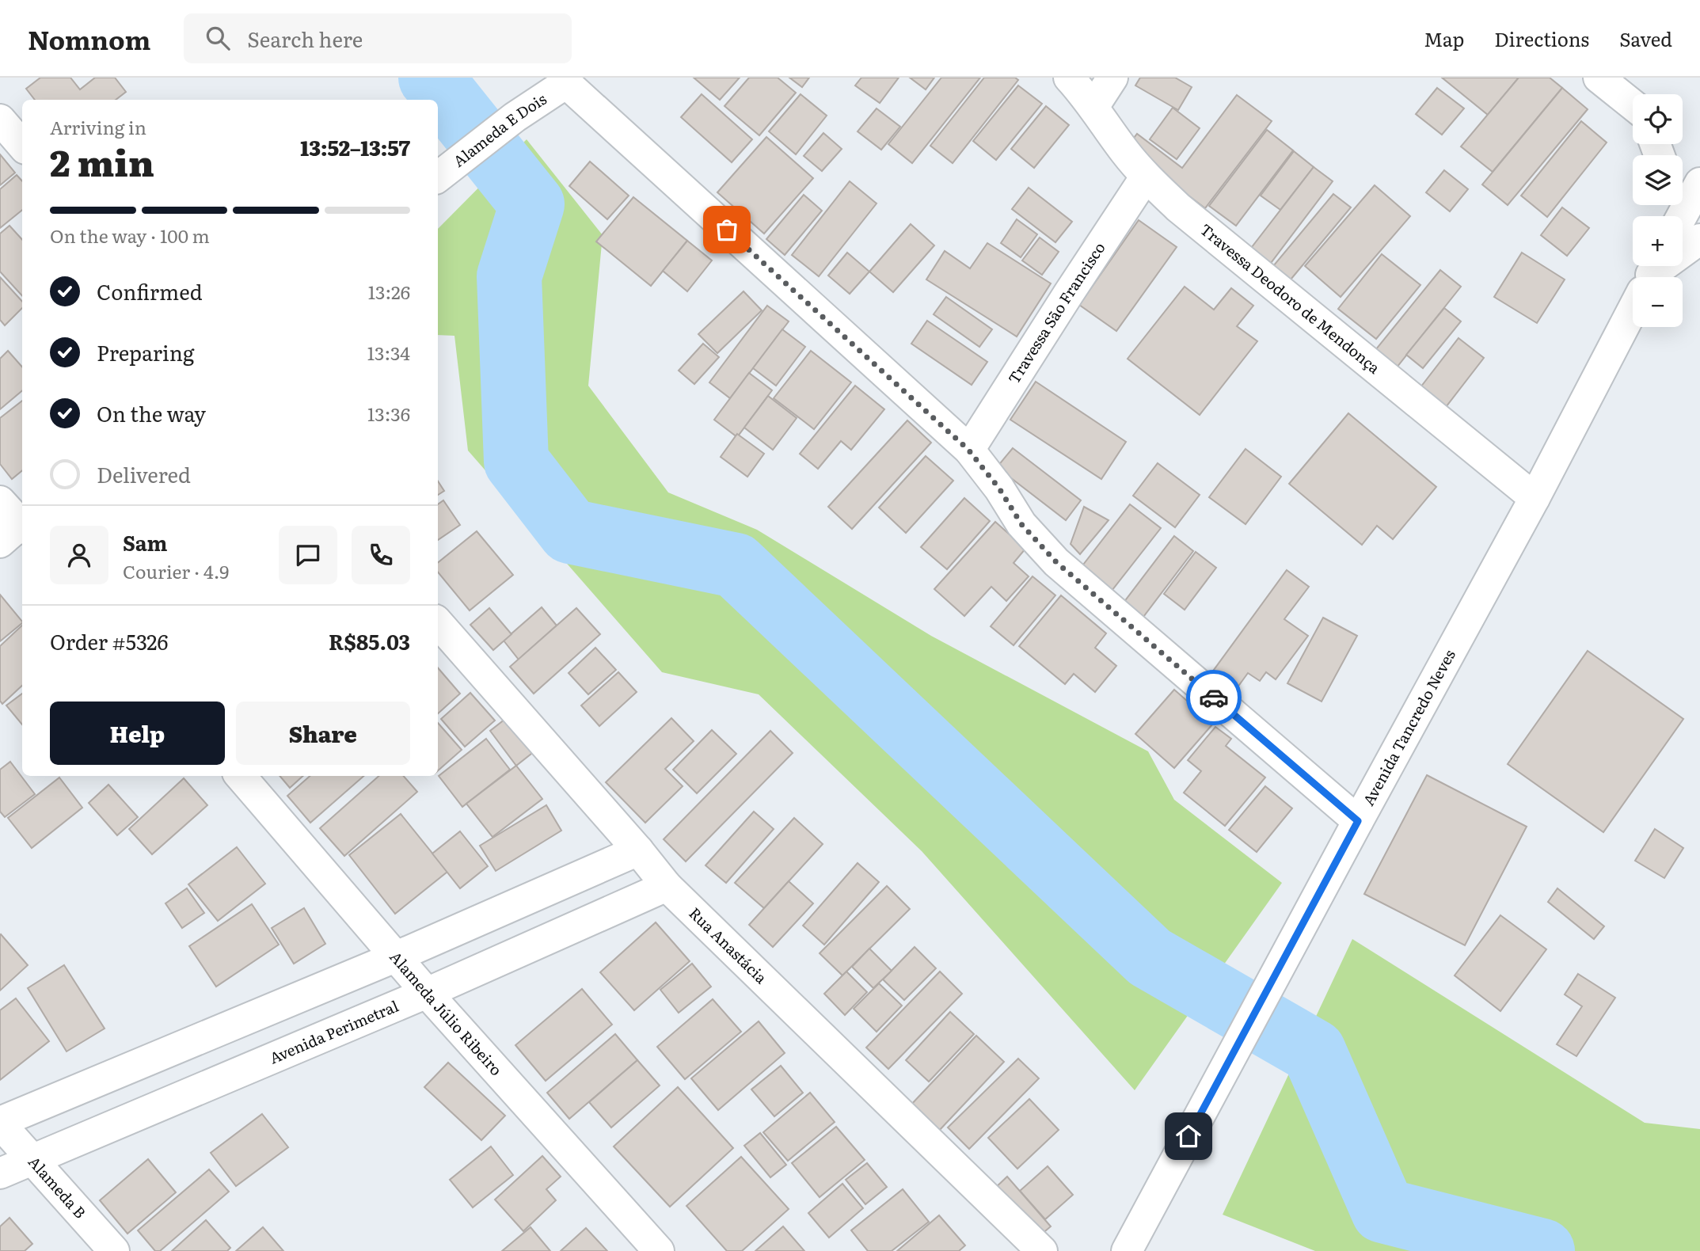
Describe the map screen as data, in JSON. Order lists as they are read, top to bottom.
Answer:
{
  "streets": {
    "street": [
      "Alameda E Dois",
      "Travessa Deodoro de Mendonça",
      "Travessa São Francisco",
      "Avenida Tancredo Neves",
      "Rua Anastácia",
      "Alameda Júlio Ribeiro",
      "Avenida Perimetral",
      "Alameda B"
    ]
  },
  "crossings": [
    ["Travessa Deodoro de Mendonça", "Travessa São Francisco"],
    ["Travessa Deodoro de Mendonça", "Avenida Tancredo Neves"],
    ["Rua Anastácia", "Avenida Perimetral"],
    ["Alameda Júlio Ribeiro", "Avenida Perimetral"],
    ["Avenida Perimetral", "Alameda B"]
  ],
  "page": {
    "header": "Nomnom",
    "search": "Search here",
    "nav": ["Map", "Directions", "Saved"],
    "map_buttons": ["+", "−"],
    "heading": ["2 min", "Arriving in", "13:52–13:57"],
    "panel": [
      "Sam",
      "Courier · 4.9",
      "Order #5326",
      "R$85.03"
    ],
    "bar": "On the way · 100 m",
    "list": [
      ["Confirmed", "13:26"],
      ["Preparing", "13:34"],
      ["On the way", "13:36"],
      "Delivered"
    ],
    "buttons": ["Help", "Share"]
  }
}
